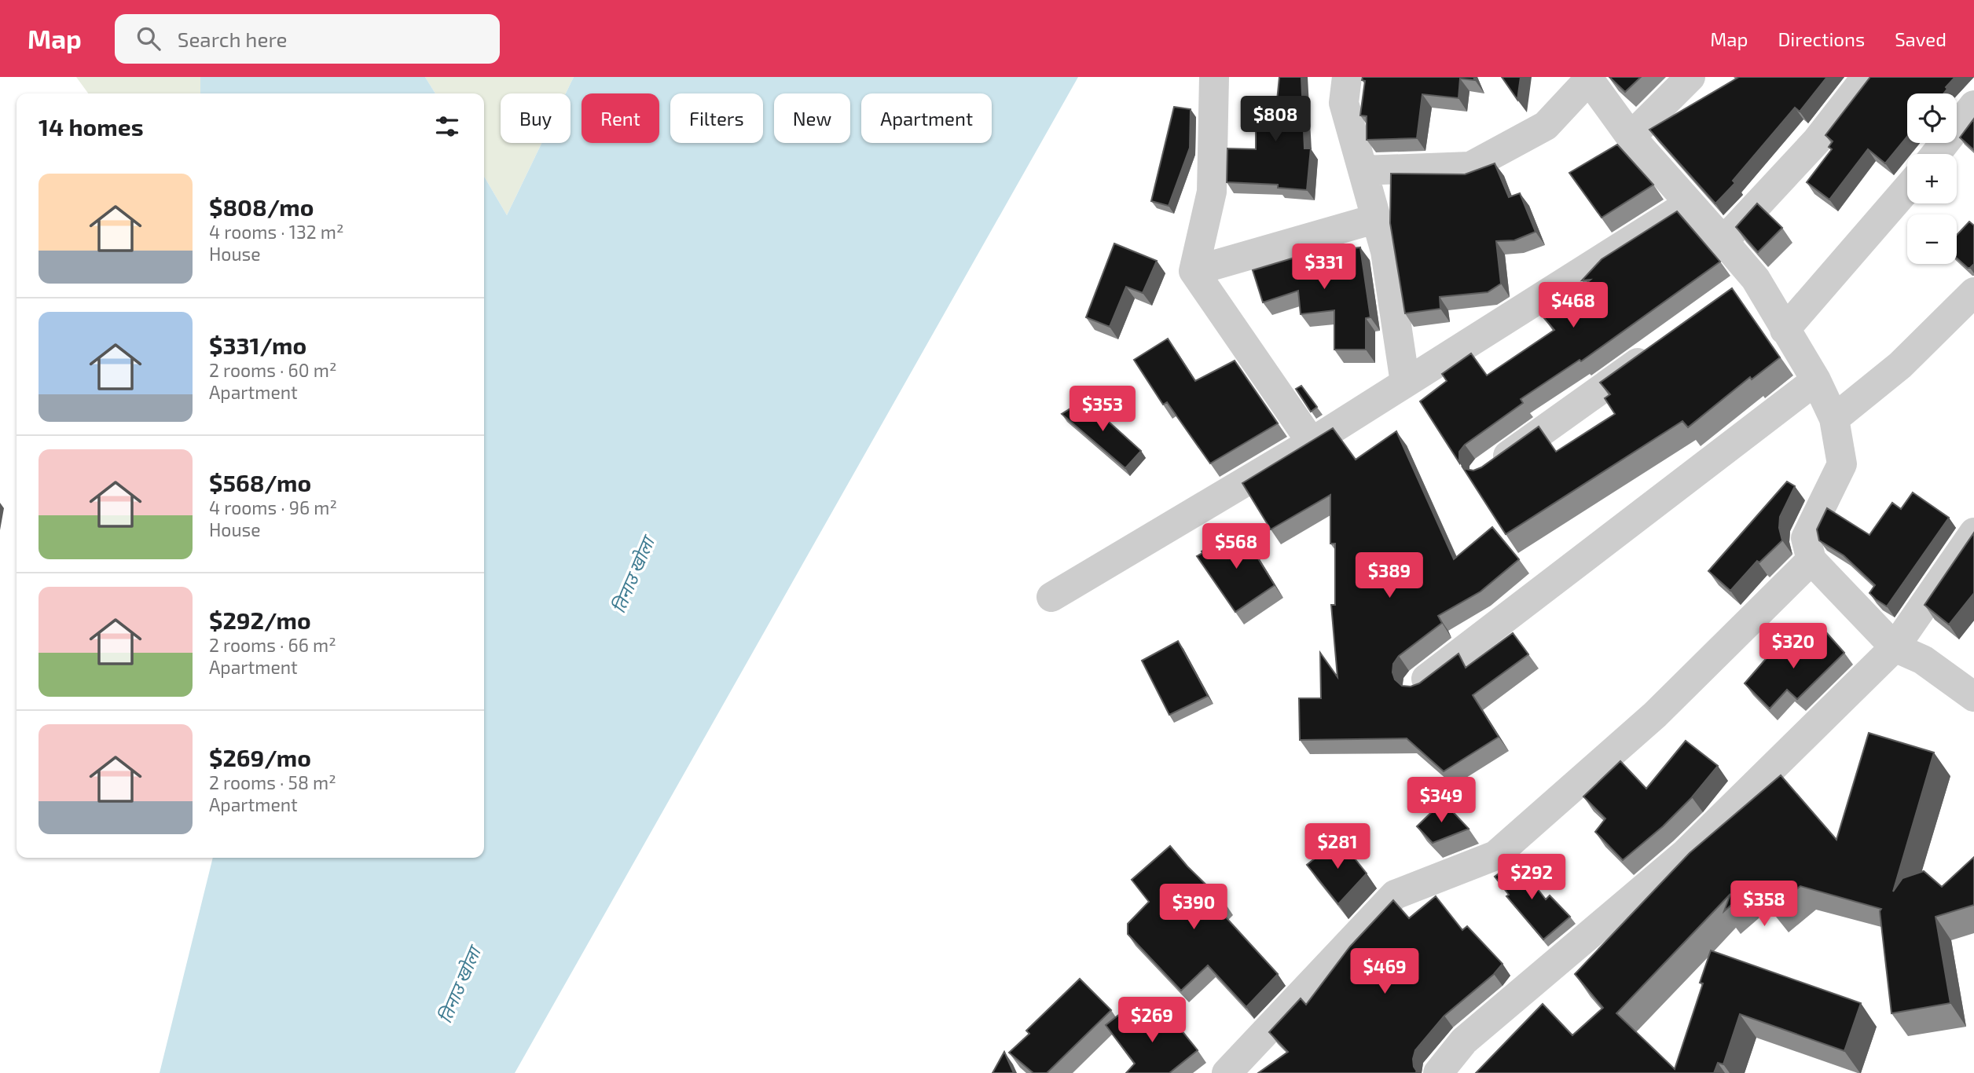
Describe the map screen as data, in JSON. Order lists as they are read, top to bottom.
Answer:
{
  "water": ["तिनाउ खोला"],
  "page": {
    "header": "Map",
    "search": "Search here",
    "nav": ["Map", "Directions", "Saved"],
    "map_buttons": ["+", "−"],
    "chip": [
      "Buy",
      "Rent",
      "Filters",
      "New",
      "Apartment"
    ],
    "heading": "14 homes",
    "price": [
      "$808",
      "$331",
      "$468",
      "$353",
      "$568",
      "$389",
      "$320",
      "$349",
      "$281",
      "$292",
      "$358",
      "$390",
      "$469",
      "$269"
    ],
    "list": [
      {
        "name": "$808/mo",
        "note": "4 rooms · 132 m² · House"
      },
      {
        "name": "$331/mo",
        "note": "2 rooms · 60 m² · Apartment"
      },
      {
        "name": "$568/mo",
        "note": "4 rooms · 96 m² · House"
      },
      {
        "name": "$292/mo",
        "note": "2 rooms · 66 m² · Apartment"
      },
      {
        "name": "$269/mo",
        "note": "2 rooms · 58 m² · Apartment"
      }
    ]
  }
}
